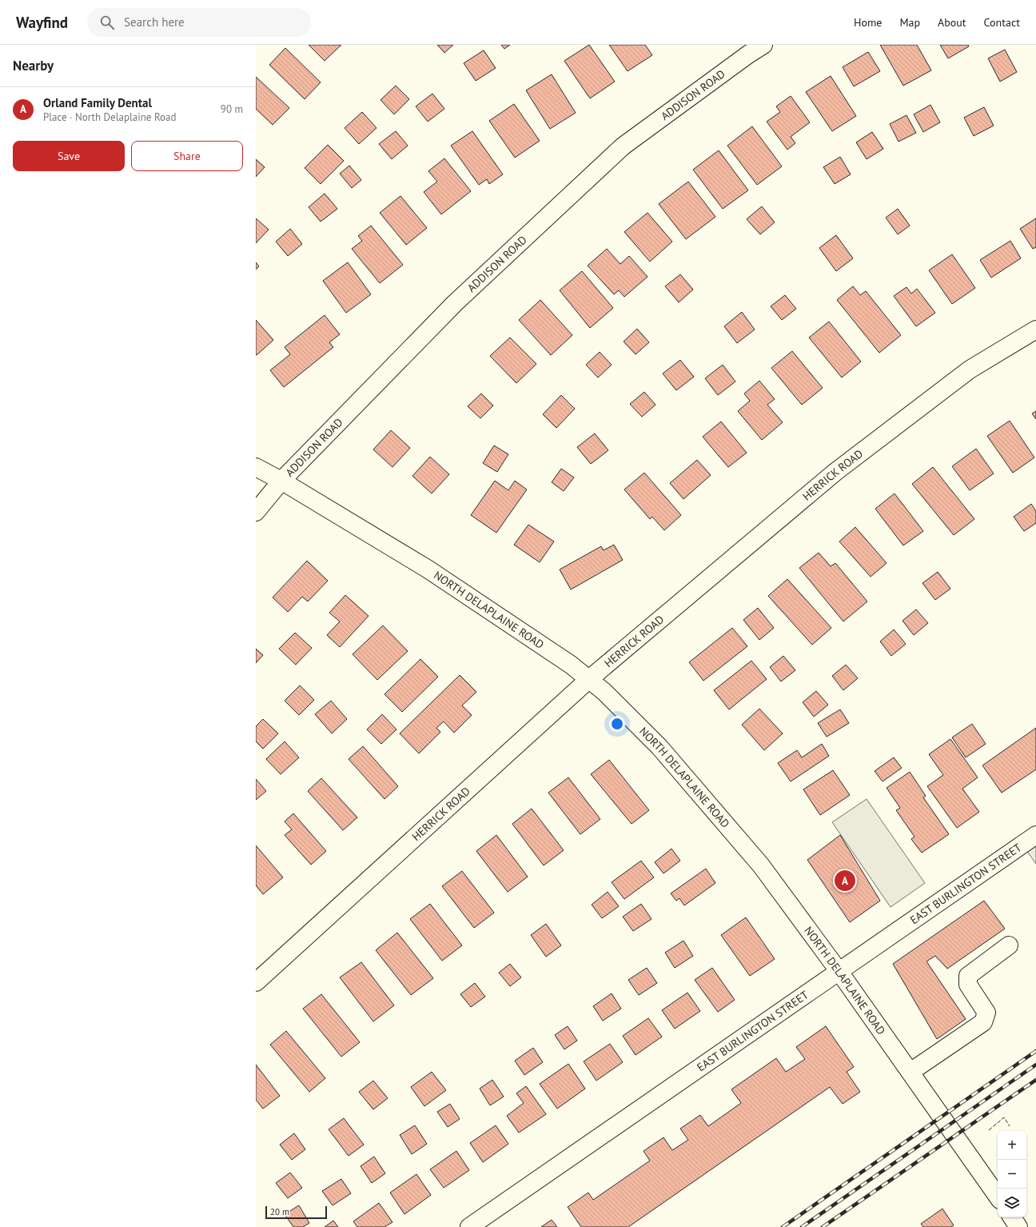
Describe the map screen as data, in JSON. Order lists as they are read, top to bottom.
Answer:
{
  "streets": {
    "street": [
      "ADDISON ROAD",
      "HERRICK ROAD",
      "NORTH DELAPLAINE ROAD",
      "EAST BURLINGTON STREET"
    ]
  },
  "crossings": [
    ["ADDISON ROAD", "NORTH DELAPLAINE ROAD"],
    ["HERRICK ROAD", "NORTH DELAPLAINE ROAD"],
    ["NORTH DELAPLAINE ROAD", "EAST BURLINGTON STREET"]
  ],
  "scale_bar": "20 m",
  "page": {
    "header": "Wayfind",
    "search": "Search here",
    "nav": [
      "Home",
      "Map",
      "About",
      "Contact"
    ],
    "heading": "Nearby",
    "list": [
      {
        "mark": "A",
        "name": "Orland Family Dental",
        "note": "Place · North Delaplaine Road",
        "value": "90 m"
      }
    ],
    "buttons": ["Save", "Share"],
    "pins": "A",
    "map_buttons": ["+", "−"],
    "scale": "20 m"
  }
}
